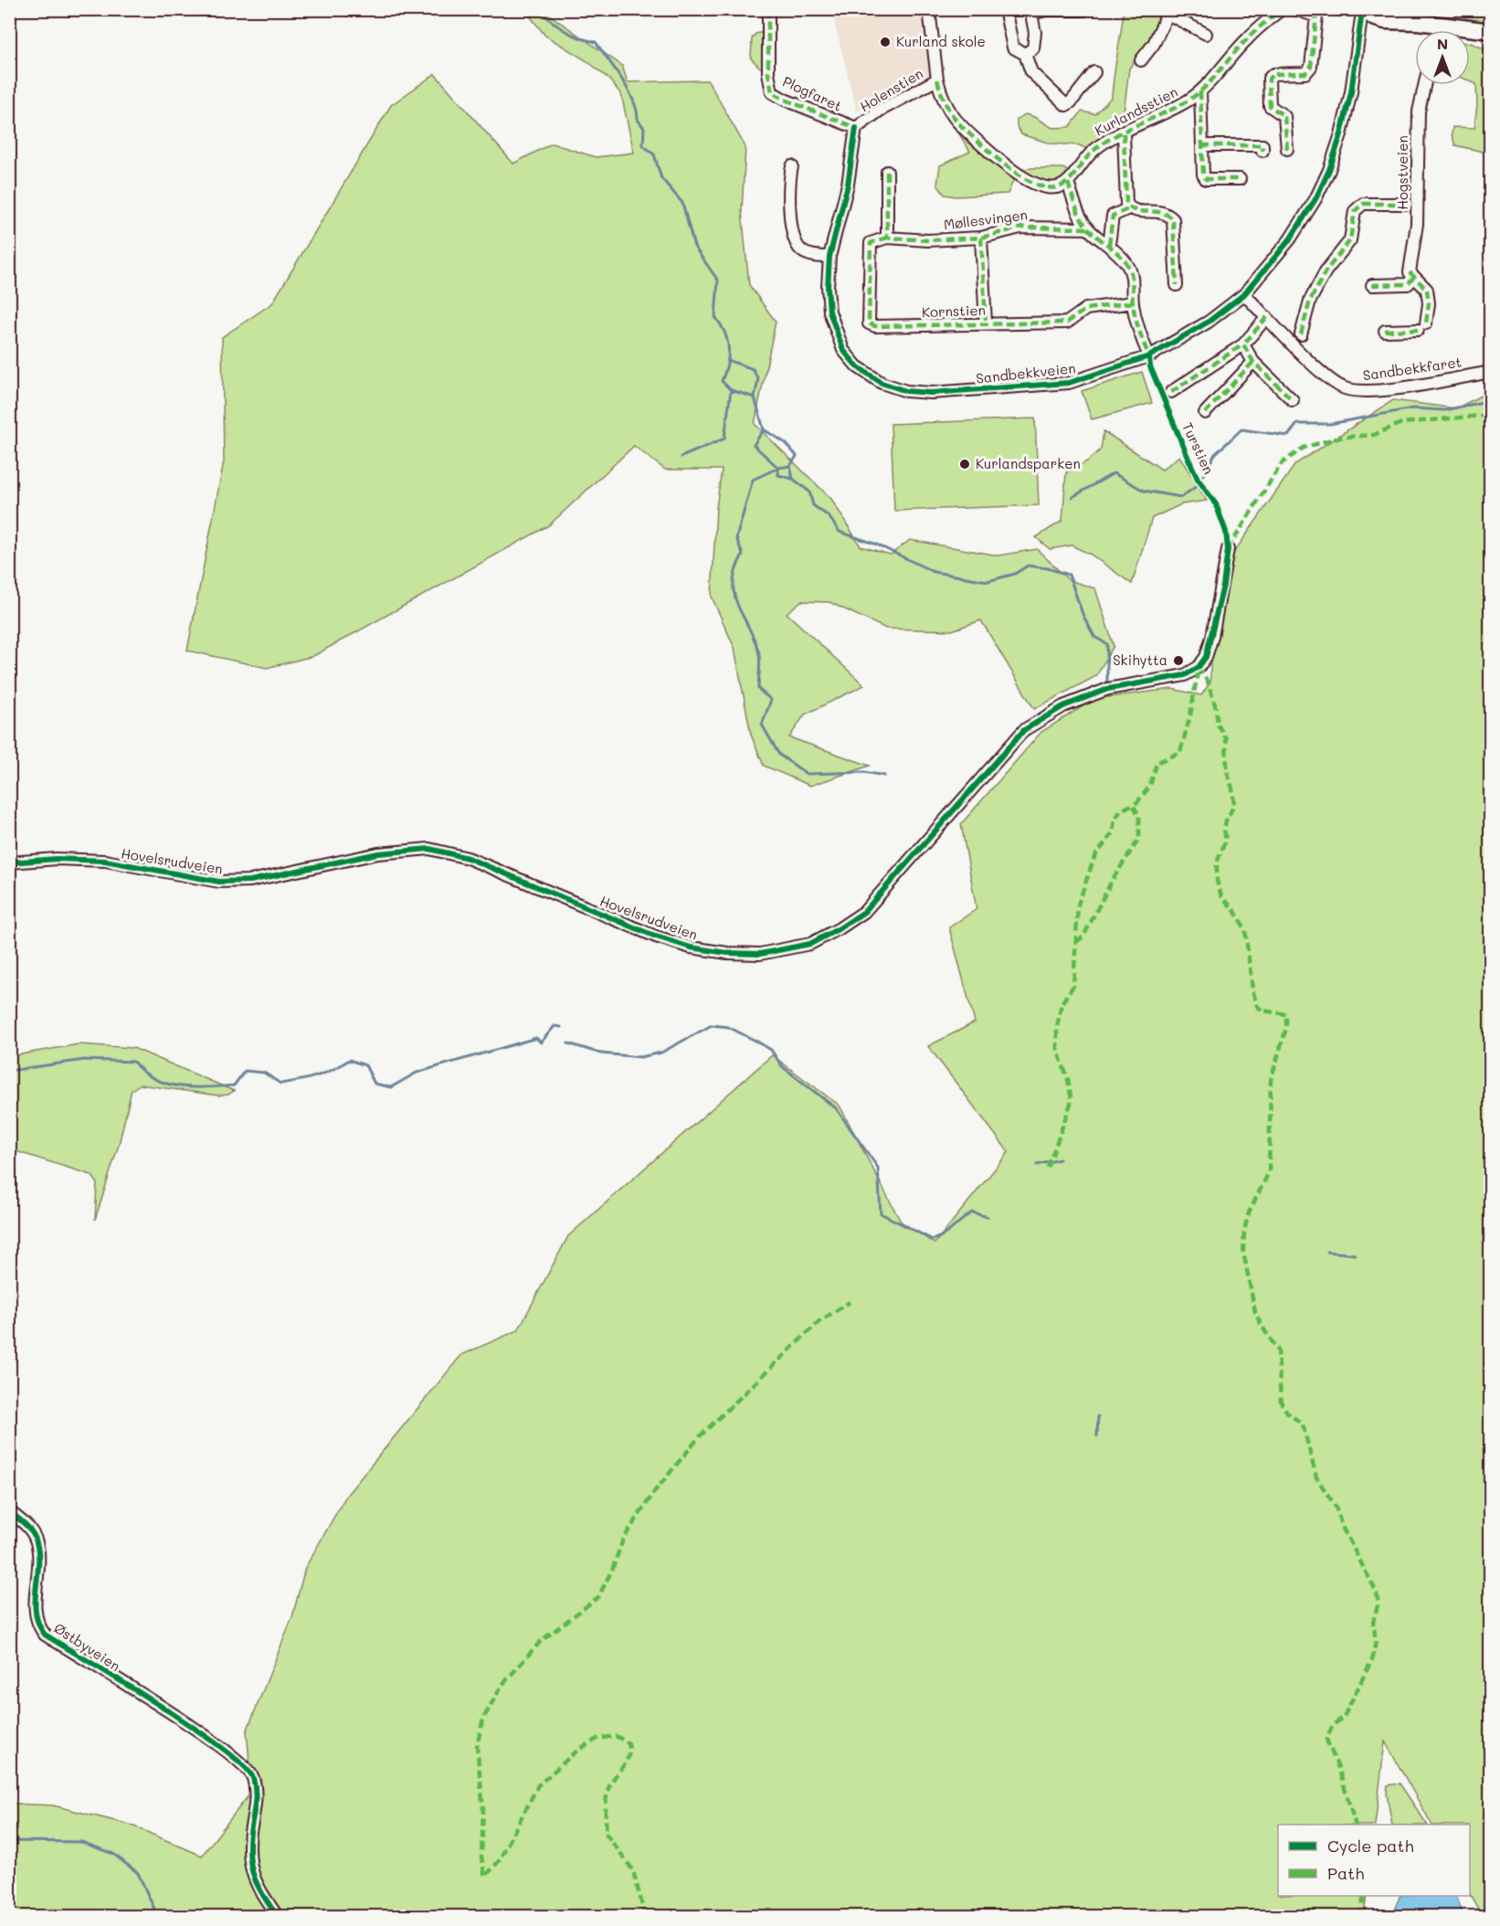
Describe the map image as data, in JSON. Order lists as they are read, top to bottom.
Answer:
{
  "streets": {
    "main road": ["Sandbekkveien"],
    "street": [
      "Holenstien",
      "Plogfaret",
      "Kurlandsstien",
      "Hogstveien",
      "Møllesvingen",
      "Kornstien",
      "Sandbekkfaret",
      "Hovelsrudveien",
      "Østbyveien"
    ],
    "cycle path": ["Turstien"]
  },
  "crossings": [
    ["Holenstien", "Plogfaret"],
    ["Holenstien", "Sandbekkveien"],
    ["Plogfaret", "Sandbekkveien"],
    ["Møllesvingen", "Kornstien"],
    ["Sandbekkfaret", "Sandbekkveien"]
  ],
  "places": ["Kurland skole", "Kurlandsparken", "Skihytta"],
  "legend": ["Cycle path", "Path"],
  "north": "top"
}
